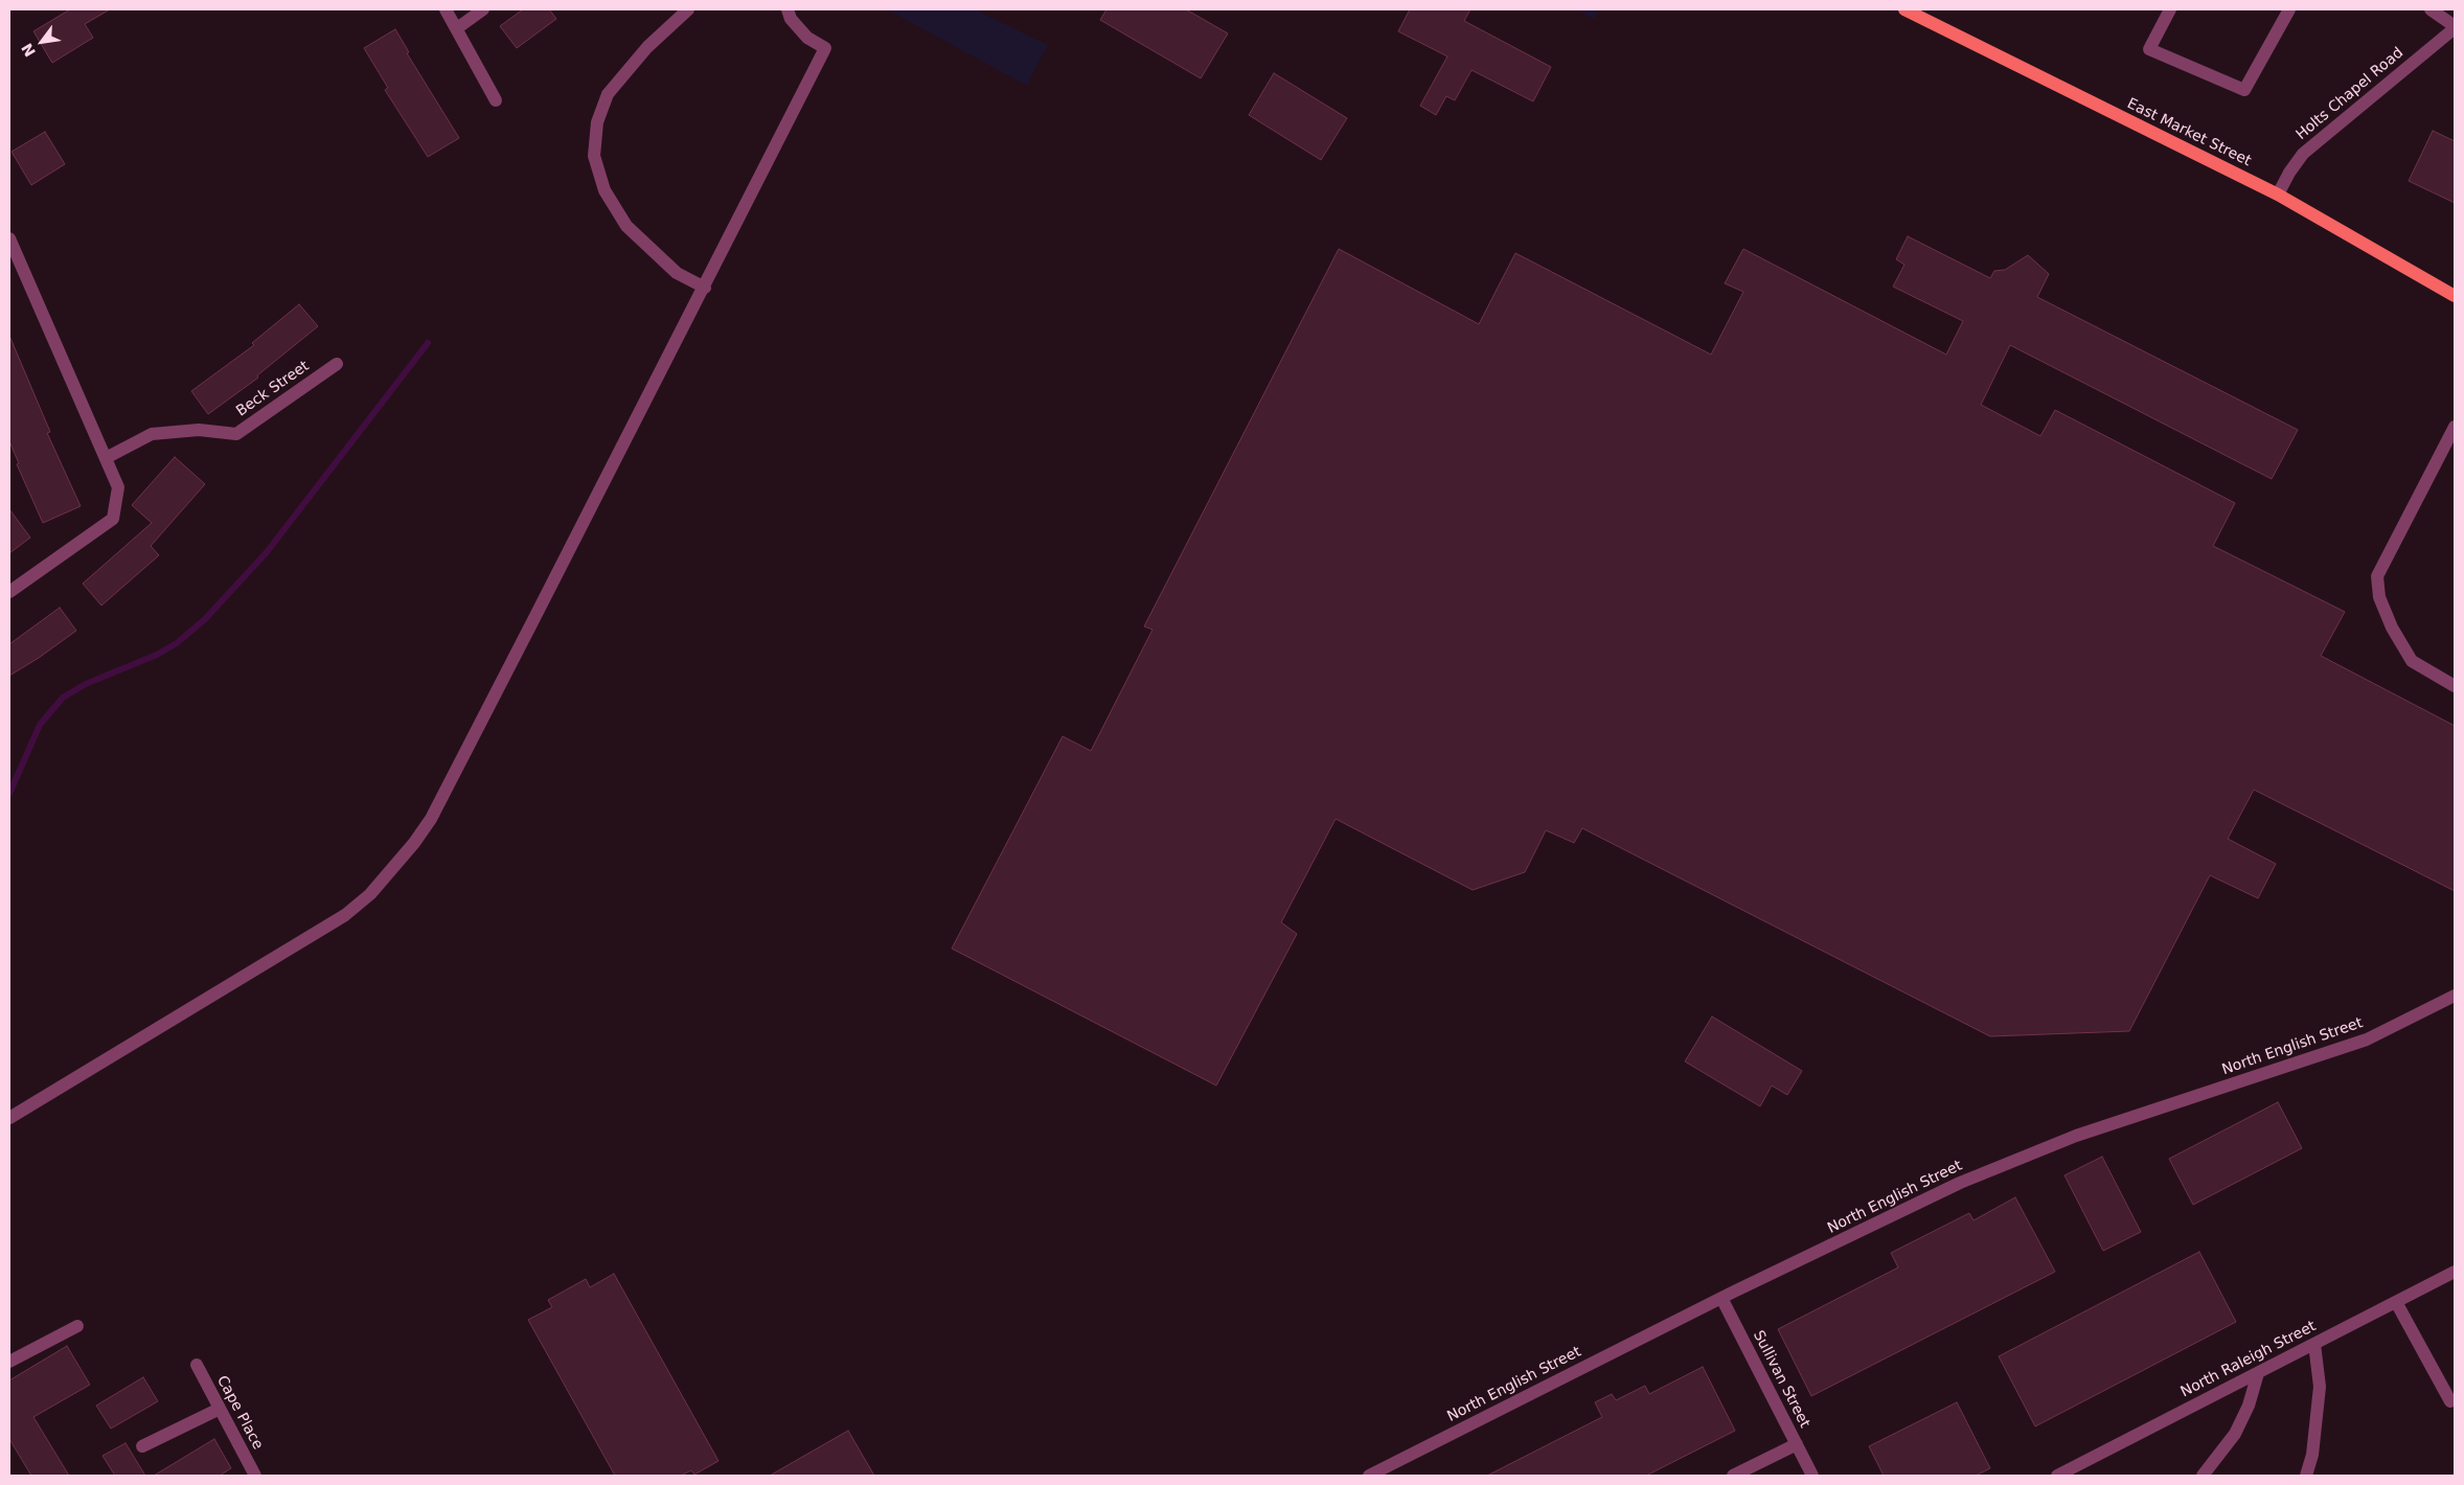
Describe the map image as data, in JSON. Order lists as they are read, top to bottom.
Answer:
{
  "streets": {
    "main road": ["East Market Street"],
    "street": [
      "Holts Chapel Road",
      "Beck Street",
      "North English Street",
      "North Raleigh Street",
      "Sullivan Street",
      "Cape Place"
    ]
  },
  "crossings": [
    ["Holts Chapel Road", "East Market Street"],
    ["North English Street", "Sullivan Street"]
  ],
  "north": "bottom left"
}
